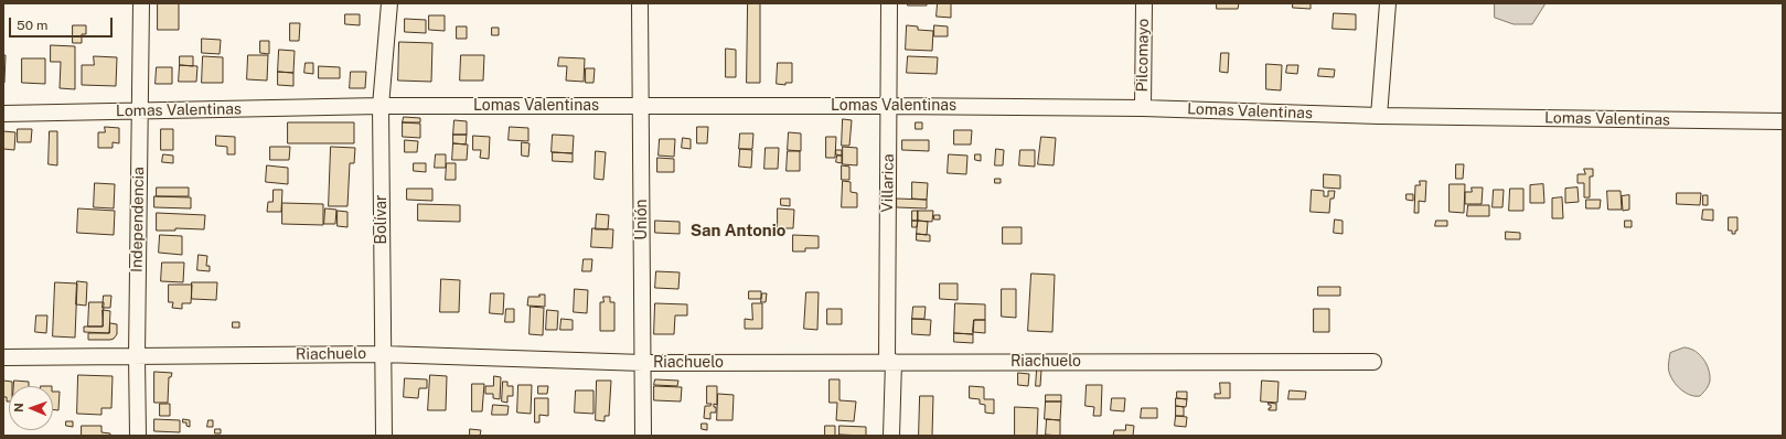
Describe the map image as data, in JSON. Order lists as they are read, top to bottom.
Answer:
{
  "streets": {
    "street": [
      "Pilcomayo",
      "Lomas Valentinas",
      "Villarica",
      "Independencia",
      "Bolívar",
      "Unión",
      "Riachuelo"
    ]
  },
  "crossings": [
    ["Pilcomayo", "Lomas Valentinas"],
    ["Lomas Valentinas", "Villarica"],
    ["Lomas Valentinas", "Independencia"],
    ["Lomas Valentinas", "Bolívar"],
    ["Lomas Valentinas", "Unión"],
    ["Villarica", "Riachuelo"],
    ["Independencia", "Riachuelo"],
    ["Bolívar", "Riachuelo"],
    ["Unión", "Riachuelo"]
  ],
  "districts": ["San Antonio"],
  "scale_bar": "50 m",
  "north": "left"
}
